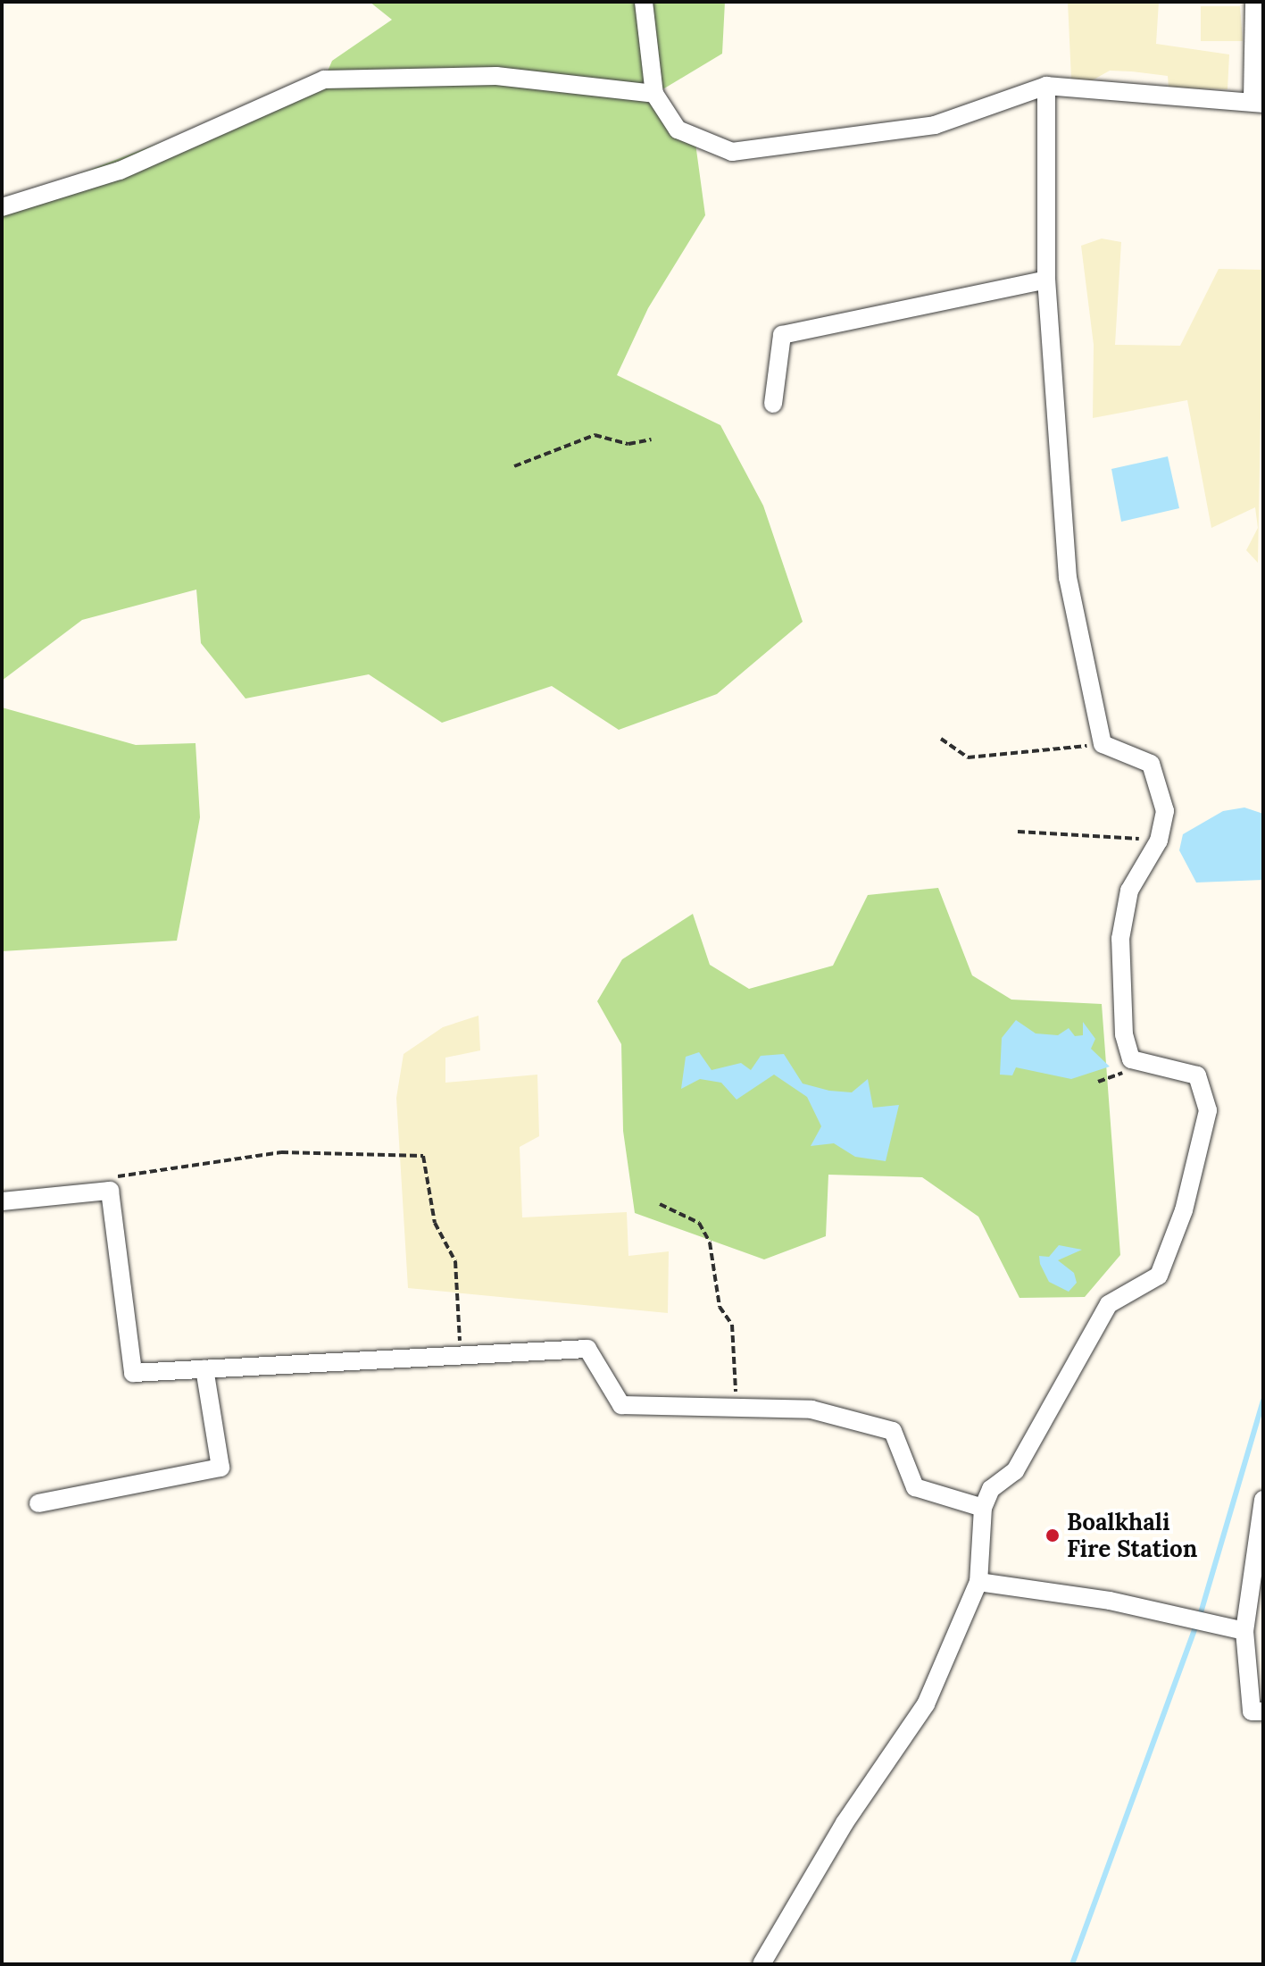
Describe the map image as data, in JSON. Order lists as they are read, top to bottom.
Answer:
{
  "places": ["Boalkhali Fire Station"]
}
